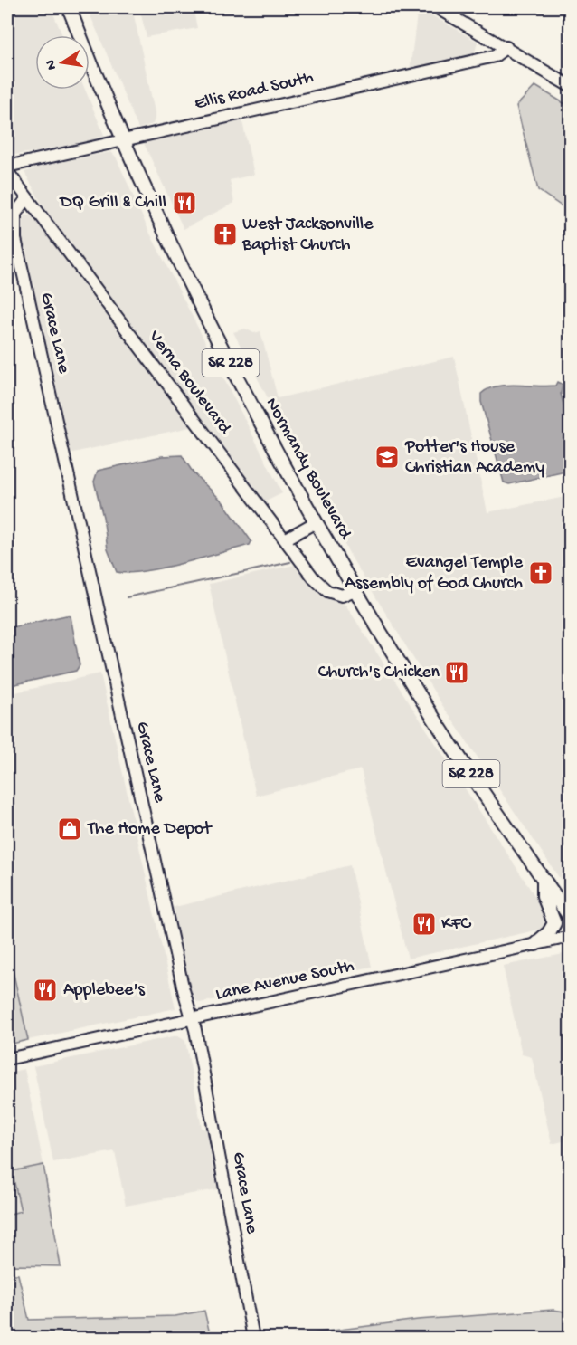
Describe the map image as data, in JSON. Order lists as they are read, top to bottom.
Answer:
{
  "streets": {
    "main road": ["SR 228", "Normandy Boulevard"],
    "street": [
      "Ellis Road South",
      "Grace Lane",
      "Verna Boulevard",
      "Lane Avenue South"
    ]
  },
  "crossings": [
    ["Ellis Road South", "Normandy Boulevard"],
    ["Grace Lane", "Verna Boulevard"],
    ["Grace Lane", "Lane Avenue South"],
    ["Verna Boulevard", "Normandy Boulevard"]
  ],
  "places": {
    "restaurant": [
      "DQ Grill & Chill",
      "Church's Chicken",
      "KFC",
      "Applebee's"
    ],
    "church": ["West Jacksonville Baptist Church", "Evangel Temple Assembly of God Church"],
    "school or university": ["Potter's House Christian Academy"],
    "shop": ["The Home Depot"]
  },
  "north": "left"
}
